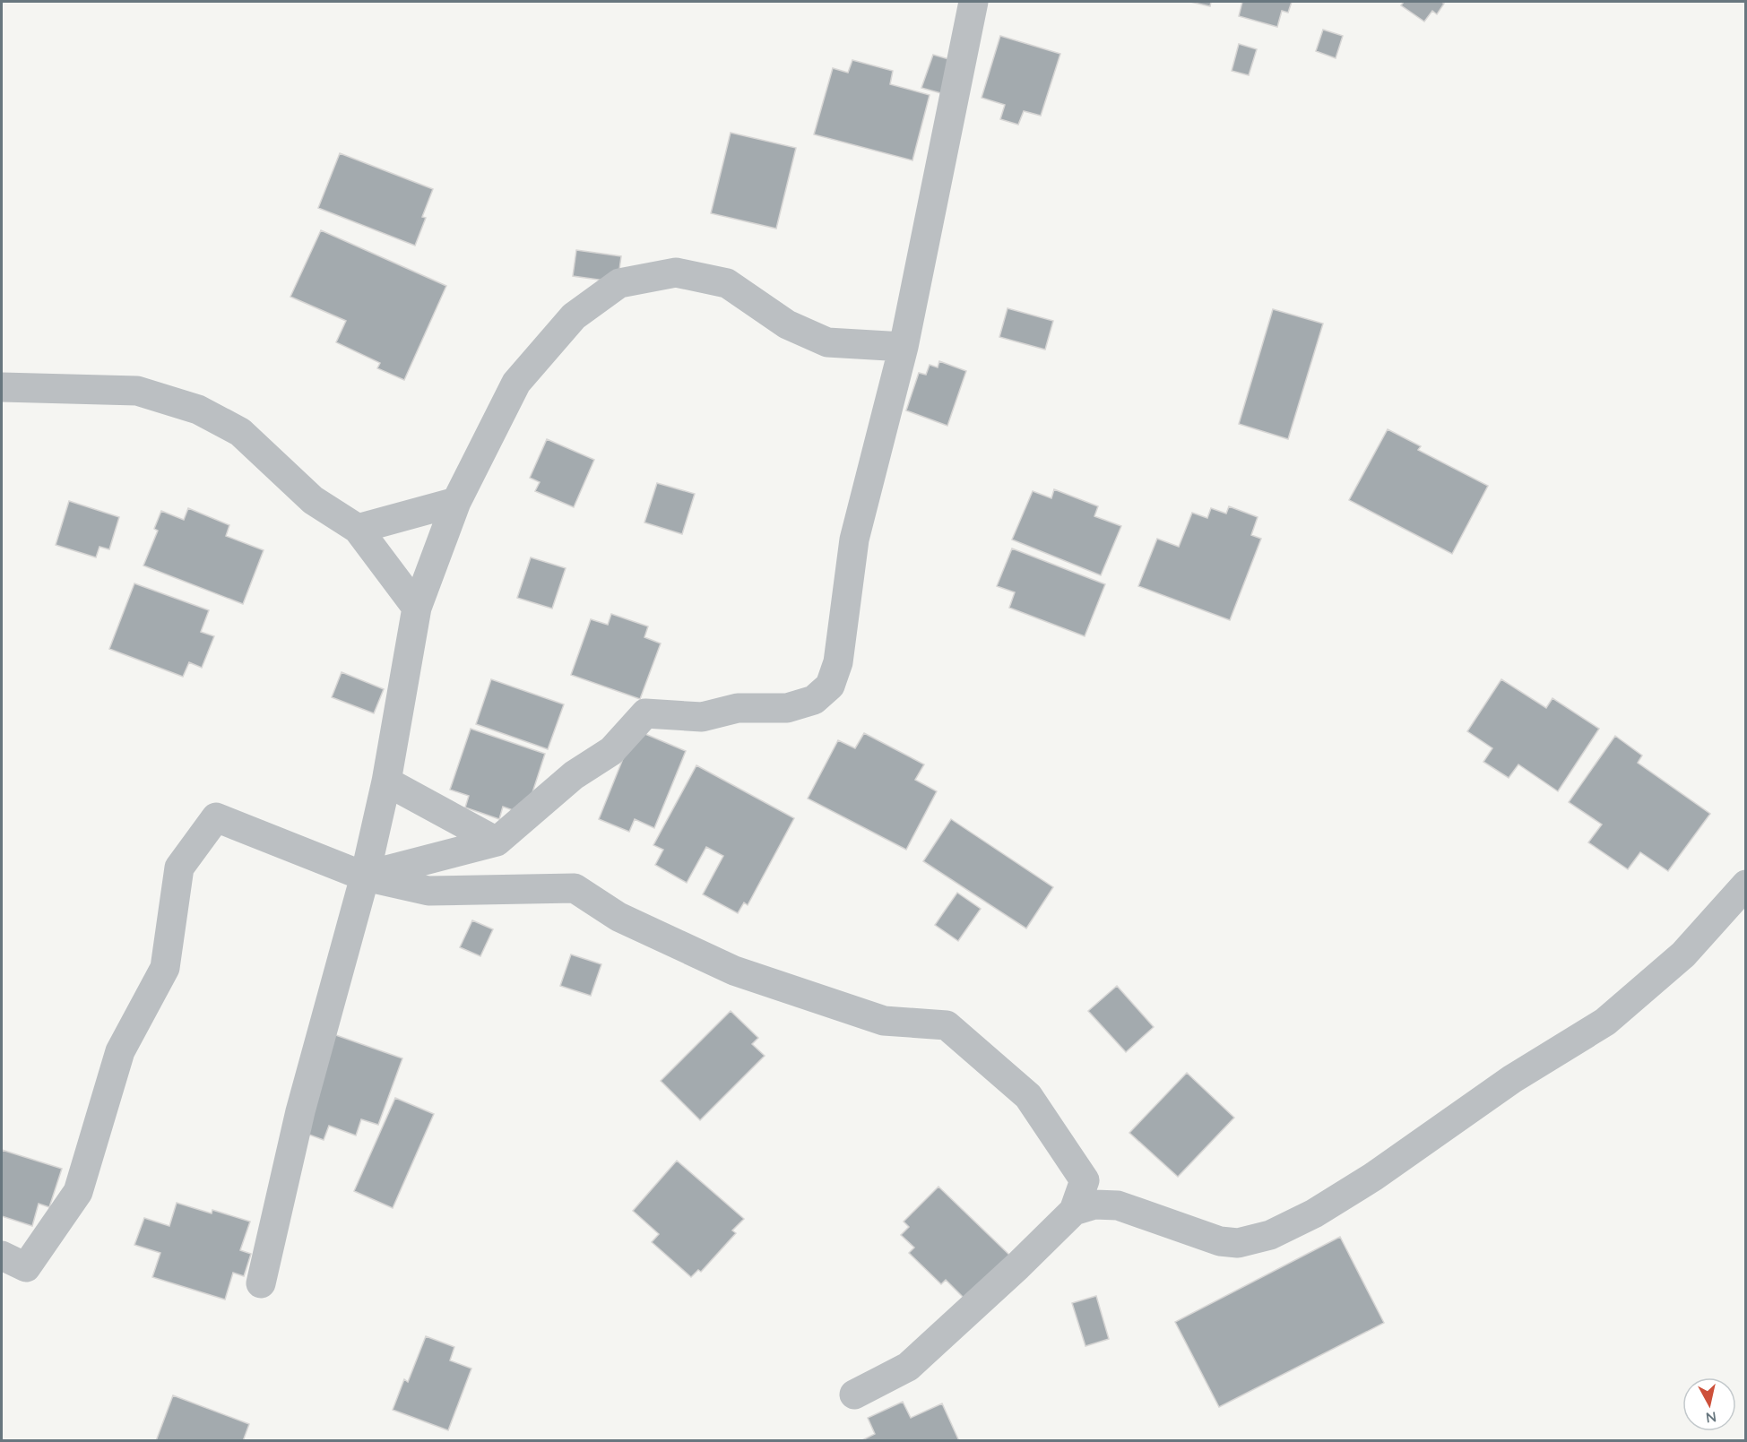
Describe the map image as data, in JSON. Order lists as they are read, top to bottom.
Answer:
{
  "north": "bottom"
}
